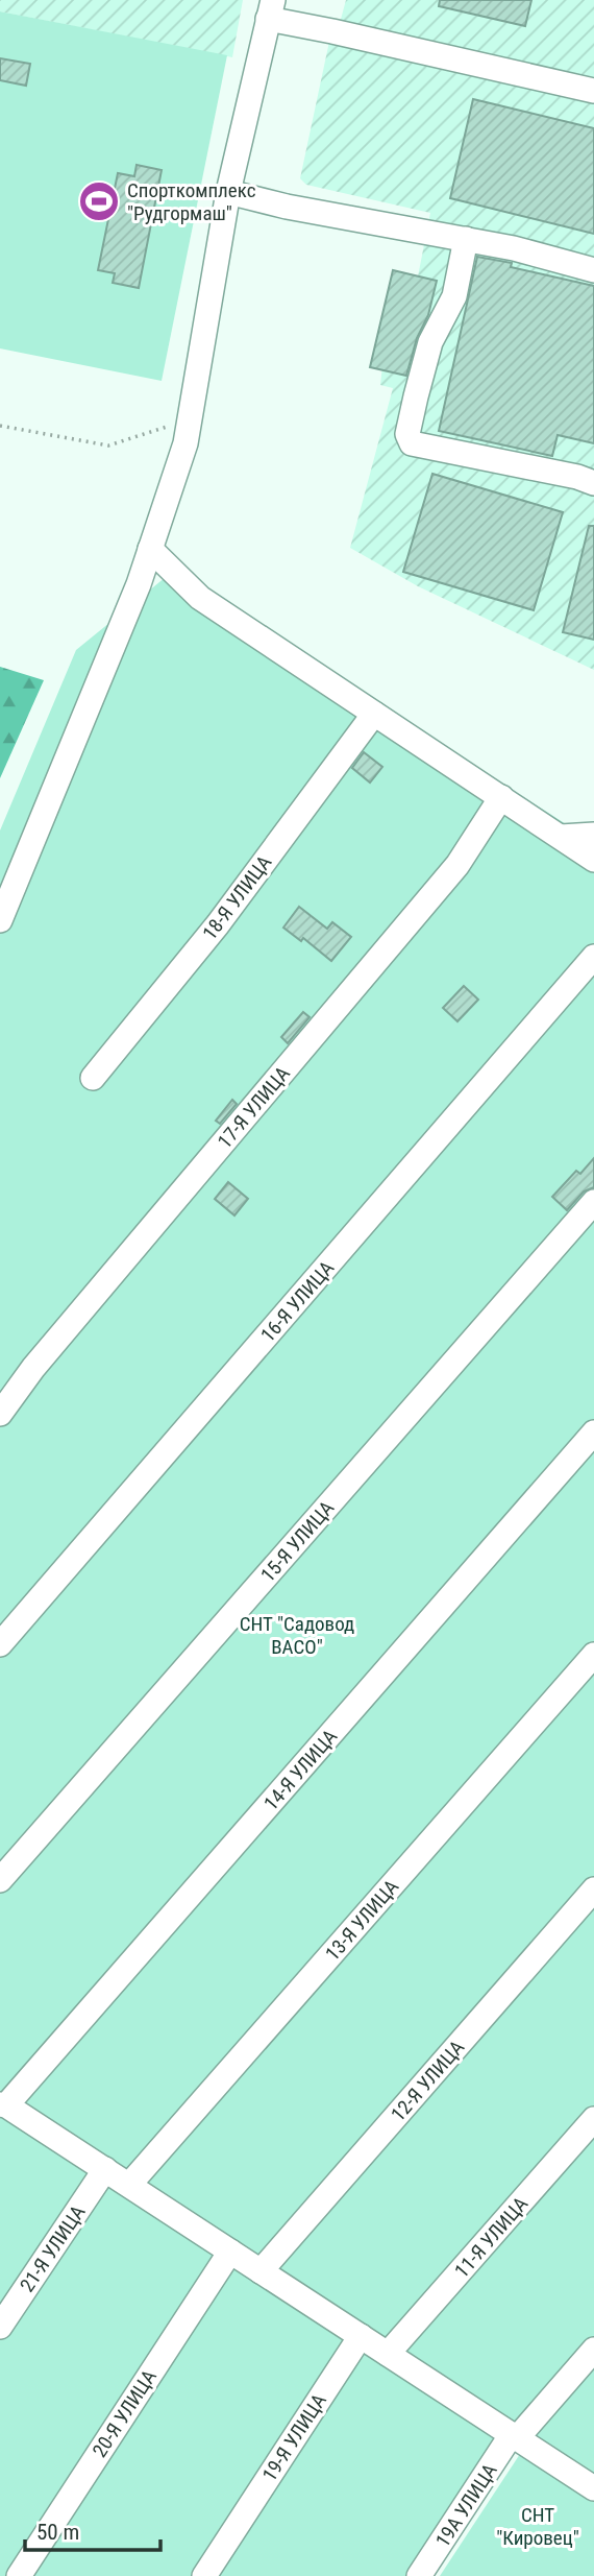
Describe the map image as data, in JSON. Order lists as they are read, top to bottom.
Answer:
{
  "streets": {
    "street": [
      "18-Я УЛИЦА",
      "17-Я УЛИЦА",
      "16-Я УЛИЦА",
      "15-Я УЛИЦА",
      "14-Я УЛИЦА",
      "13-Я УЛИЦА",
      "12-Я УЛИЦА",
      "11-Я УЛИЦА",
      "21-Я УЛИЦА",
      "20-Я УЛИЦА",
      "19-Я УЛИЦА",
      "19А УЛИЦА"
    ]
  },
  "parks": ["СНТ \"Садовод ВАСО\"", "СНТ \"Кировец\""],
  "places": {
    "sports": ["Спорткомплекс \"Рудгормаш\""]
  },
  "scale_bar": "50 m"
}
